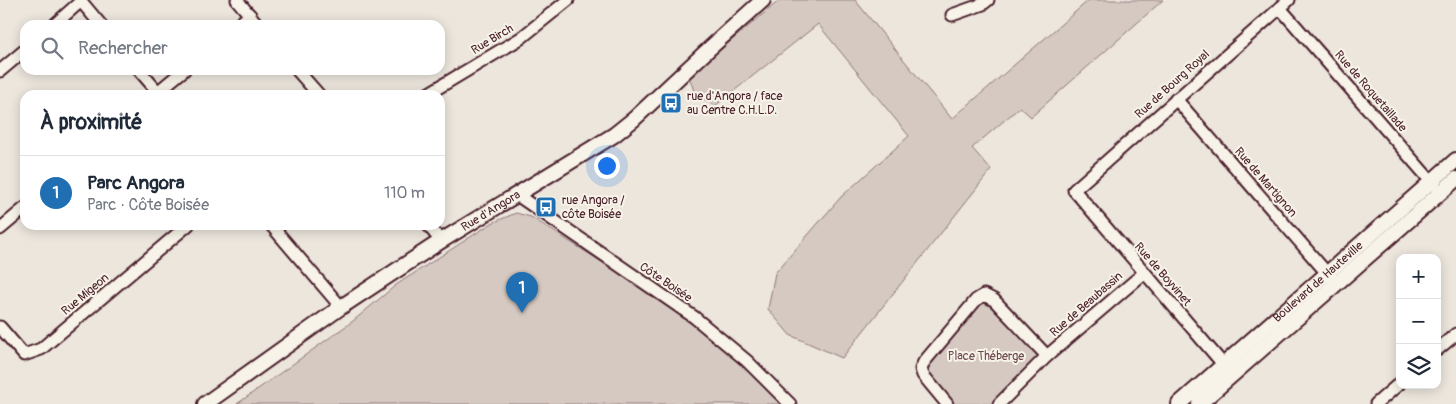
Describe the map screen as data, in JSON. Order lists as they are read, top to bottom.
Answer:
{
  "streets": {
    "street": [
      "Rue Birch",
      "Rue de Bourg Royal",
      "Rue de Roquetaillade",
      "Rue de Martignon",
      "Rue d'Angora",
      "Rue de Boyvinet",
      "Côte Boisée",
      "Boulevard de Hauteville",
      "Rue Migeon",
      "Rue de Beaubassin"
    ]
  },
  "crossings": [
    ["Rue de Bourg Royal", "Rue de Roquetaillade"],
    ["Rue de Bourg Royal", "Rue de Martignon"],
    ["Rue de Bourg Royal", "Rue de Boyvinet"],
    ["Rue de Roquetaillade", "Boulevard de Hauteville"],
    ["Rue de Martignon", "Boulevard de Hauteville"],
    ["Rue d'Angora", "Côte Boisée"],
    ["Rue de Boyvinet", "Boulevard de Hauteville"],
    ["Rue de Boyvinet", "Rue de Beaubassin"]
  ],
  "parks": ["Place Théberge"],
  "places": {
    "bus stop": ["rue d'Angora / face au Centre C.H.L.D.", "rue Angora / côte Boisée"]
  },
  "page": {
    "search": "Rechercher",
    "heading": "À proximité",
    "list": [
      {
        "mark": "1",
        "name": "Parc Angora",
        "note": "Parc · Côte Boisée",
        "value": "110 m"
      }
    ],
    "map_buttons": ["+", "−"],
    "pins": "1"
  }
}
